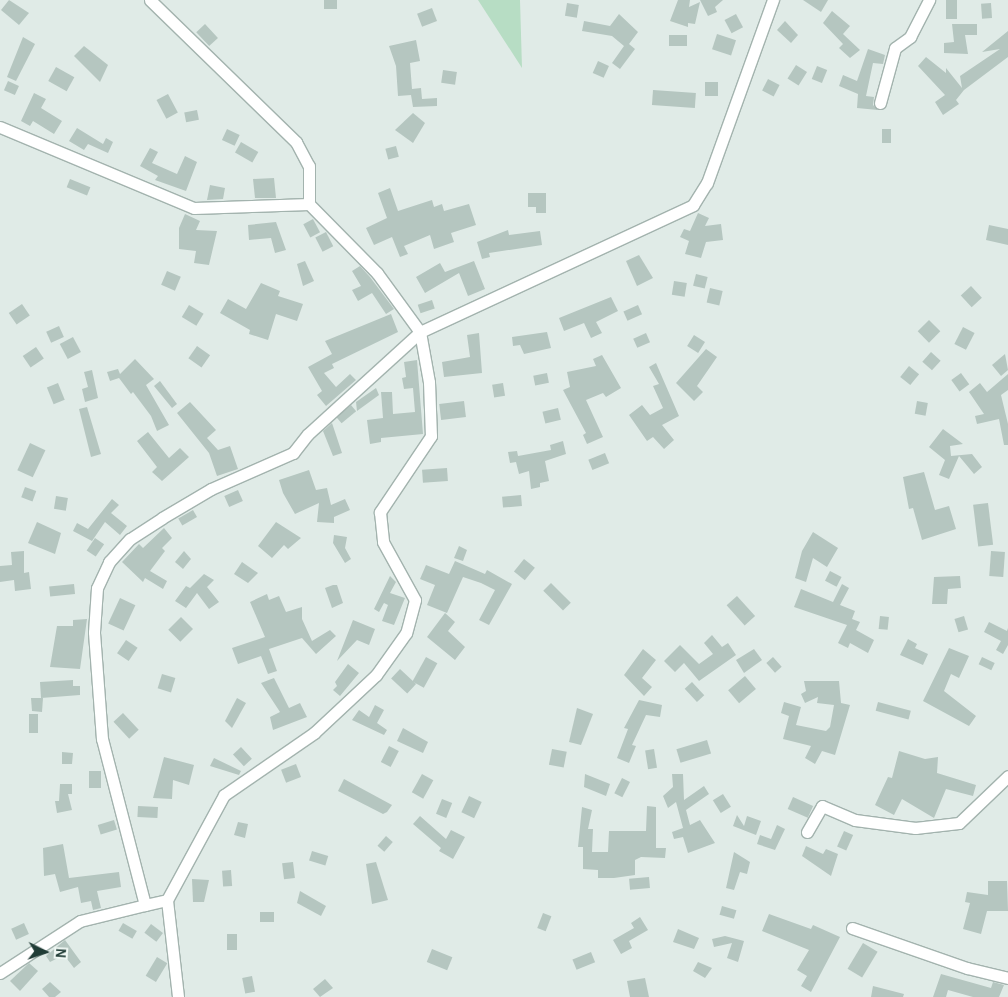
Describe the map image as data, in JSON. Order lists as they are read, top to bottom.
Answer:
{
  "north": "right"
}
